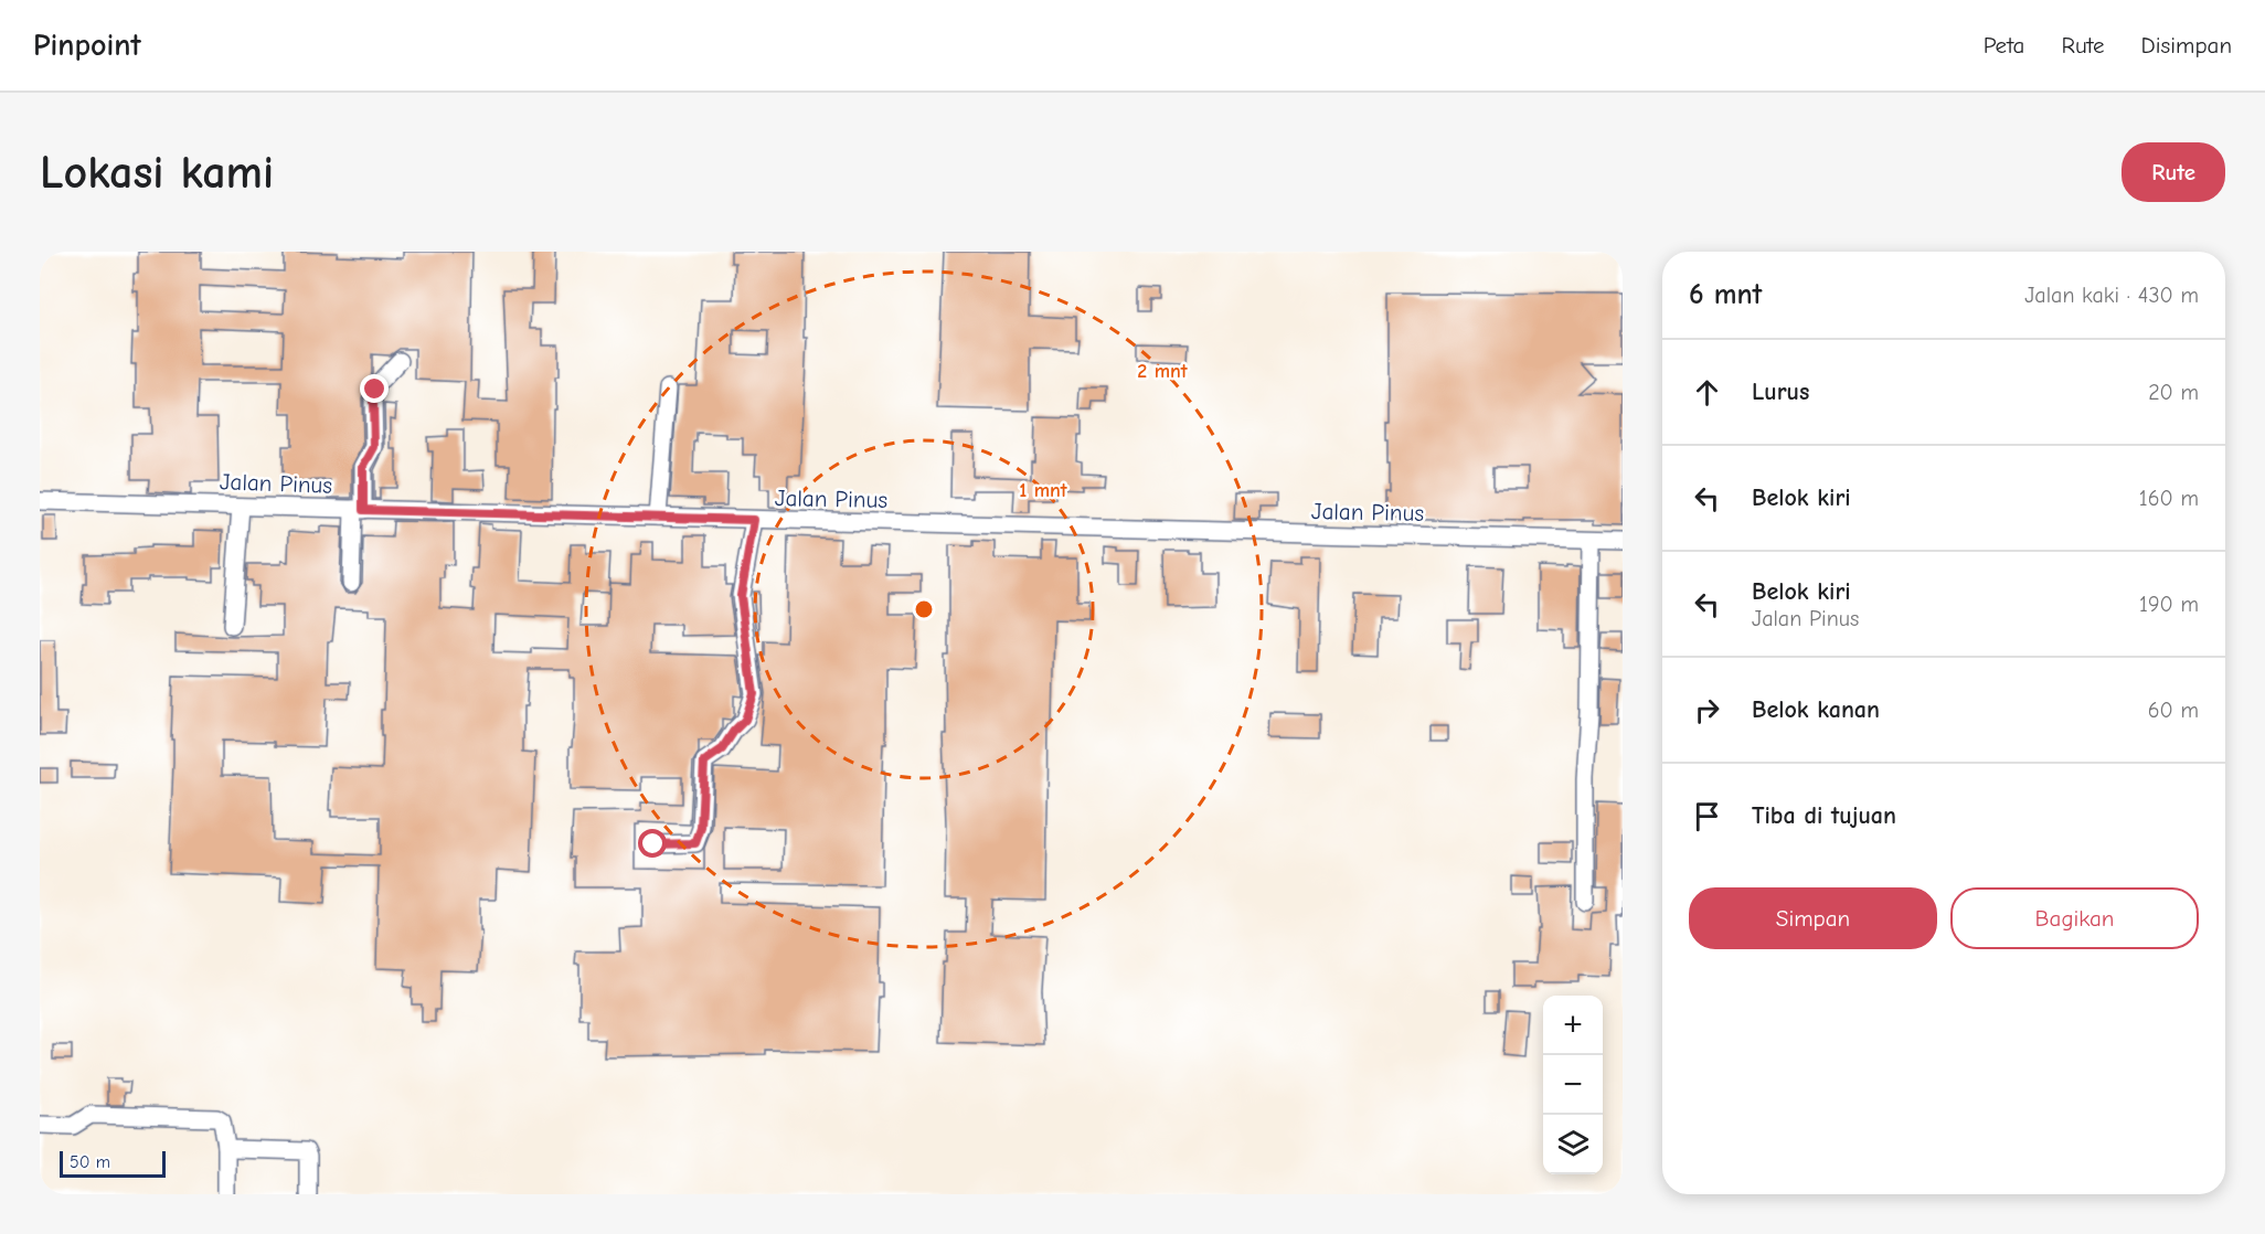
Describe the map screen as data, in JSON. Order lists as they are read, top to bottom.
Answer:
{
  "streets": {
    "street": ["Jalan Pinus"]
  },
  "scale_bar": "50 m",
  "page": {
    "header": "Pinpoint",
    "nav": ["Peta", "Rute", "Disimpan"],
    "buttons": [
      "Rute",
      ["Simpan", "Bagikan"]
    ],
    "title": "Lokasi kami",
    "heading": ["6 mnt", "Jalan kaki · 430 m"],
    "list": [
      ["Lurus", "20 m"],
      ["Belok kiri", "160 m"],
      ["Belok kiri", "Jalan Pinus", "190 m"],
      ["Belok kanan", "60 m"],
      "Tiba di tujuan"
    ],
    "map_buttons": ["+", "−"],
    "scale": "50 m"
  },
  "rings": ["2 mnt", "1 mnt"]
}
